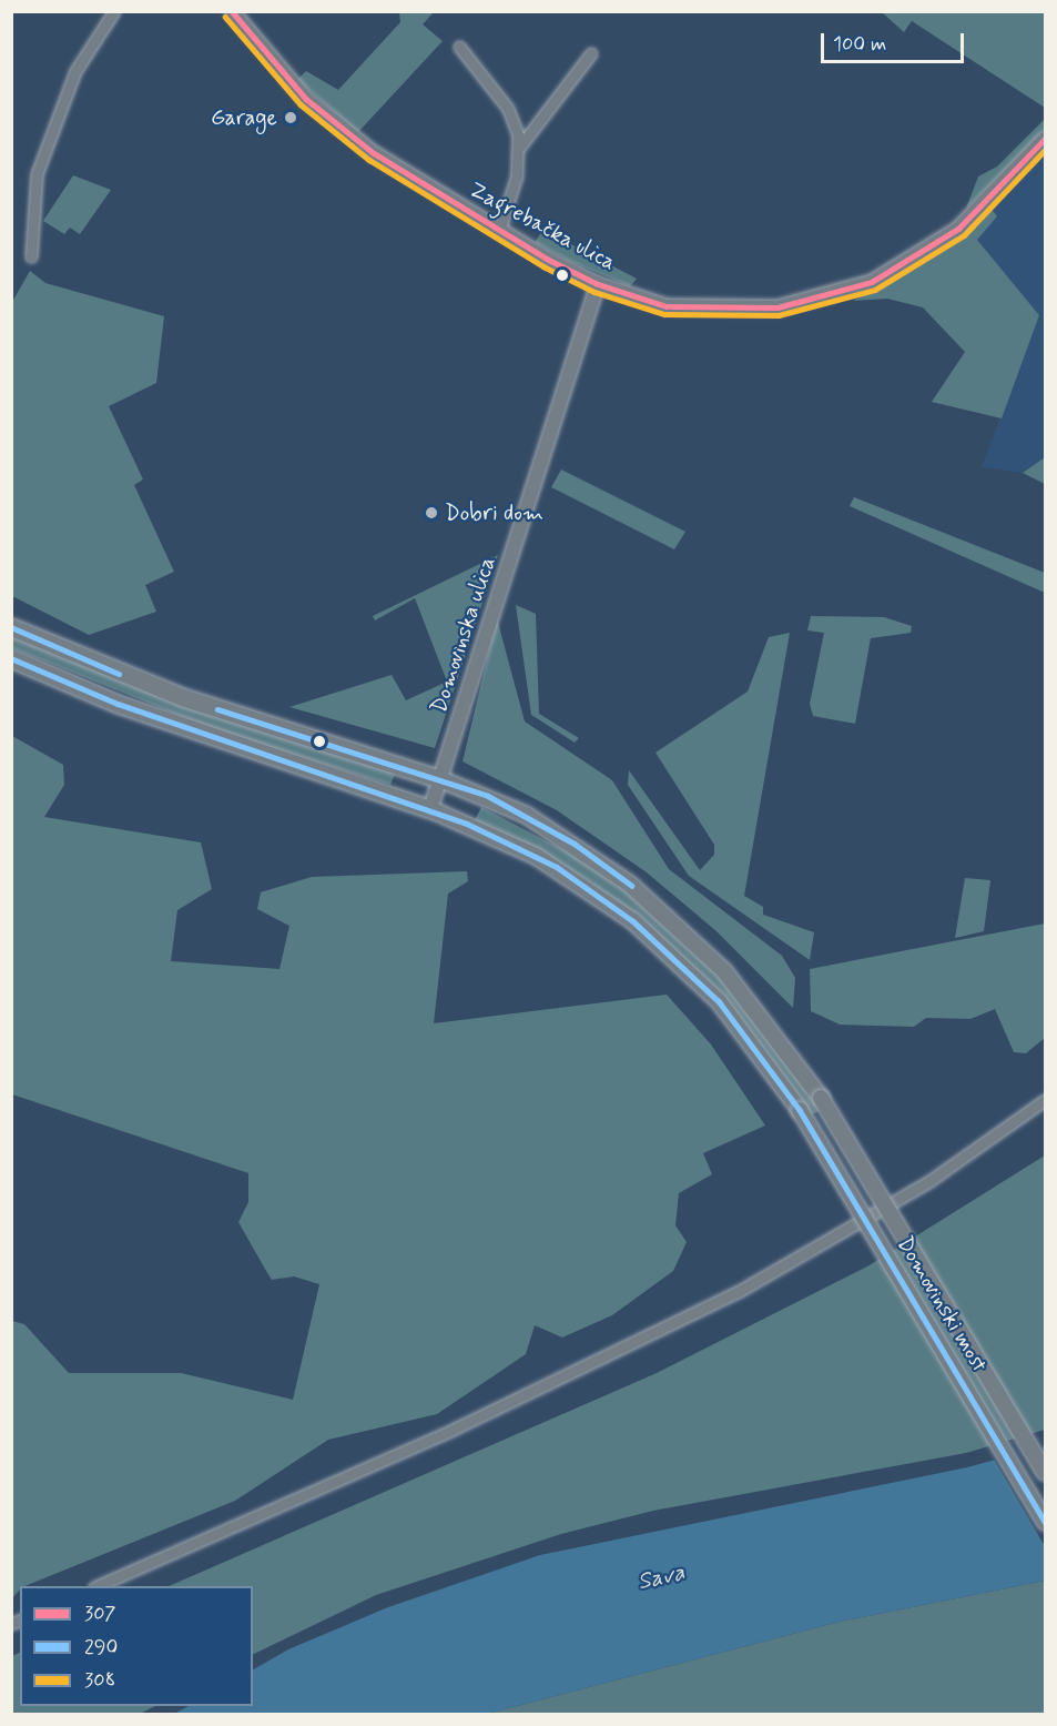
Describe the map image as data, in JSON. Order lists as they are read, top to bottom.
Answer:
{
  "streets": {
    "main road": ["Domovinski most"],
    "street": ["Zagrebačka ulica", "Domovinska ulica"]
  },
  "crossings": [
    ["Zagrebačka ulica", "Domovinska ulica"],
    ["Domovinska ulica", "Domovinski most"]
  ],
  "water": ["Sava"],
  "places": ["Garage", "Dobri dom"],
  "lines": ["transit line 307", "transit line 308", "transit line 290"],
  "legend": ["307", "290", "308"],
  "scale_bar": "100 m"
}
